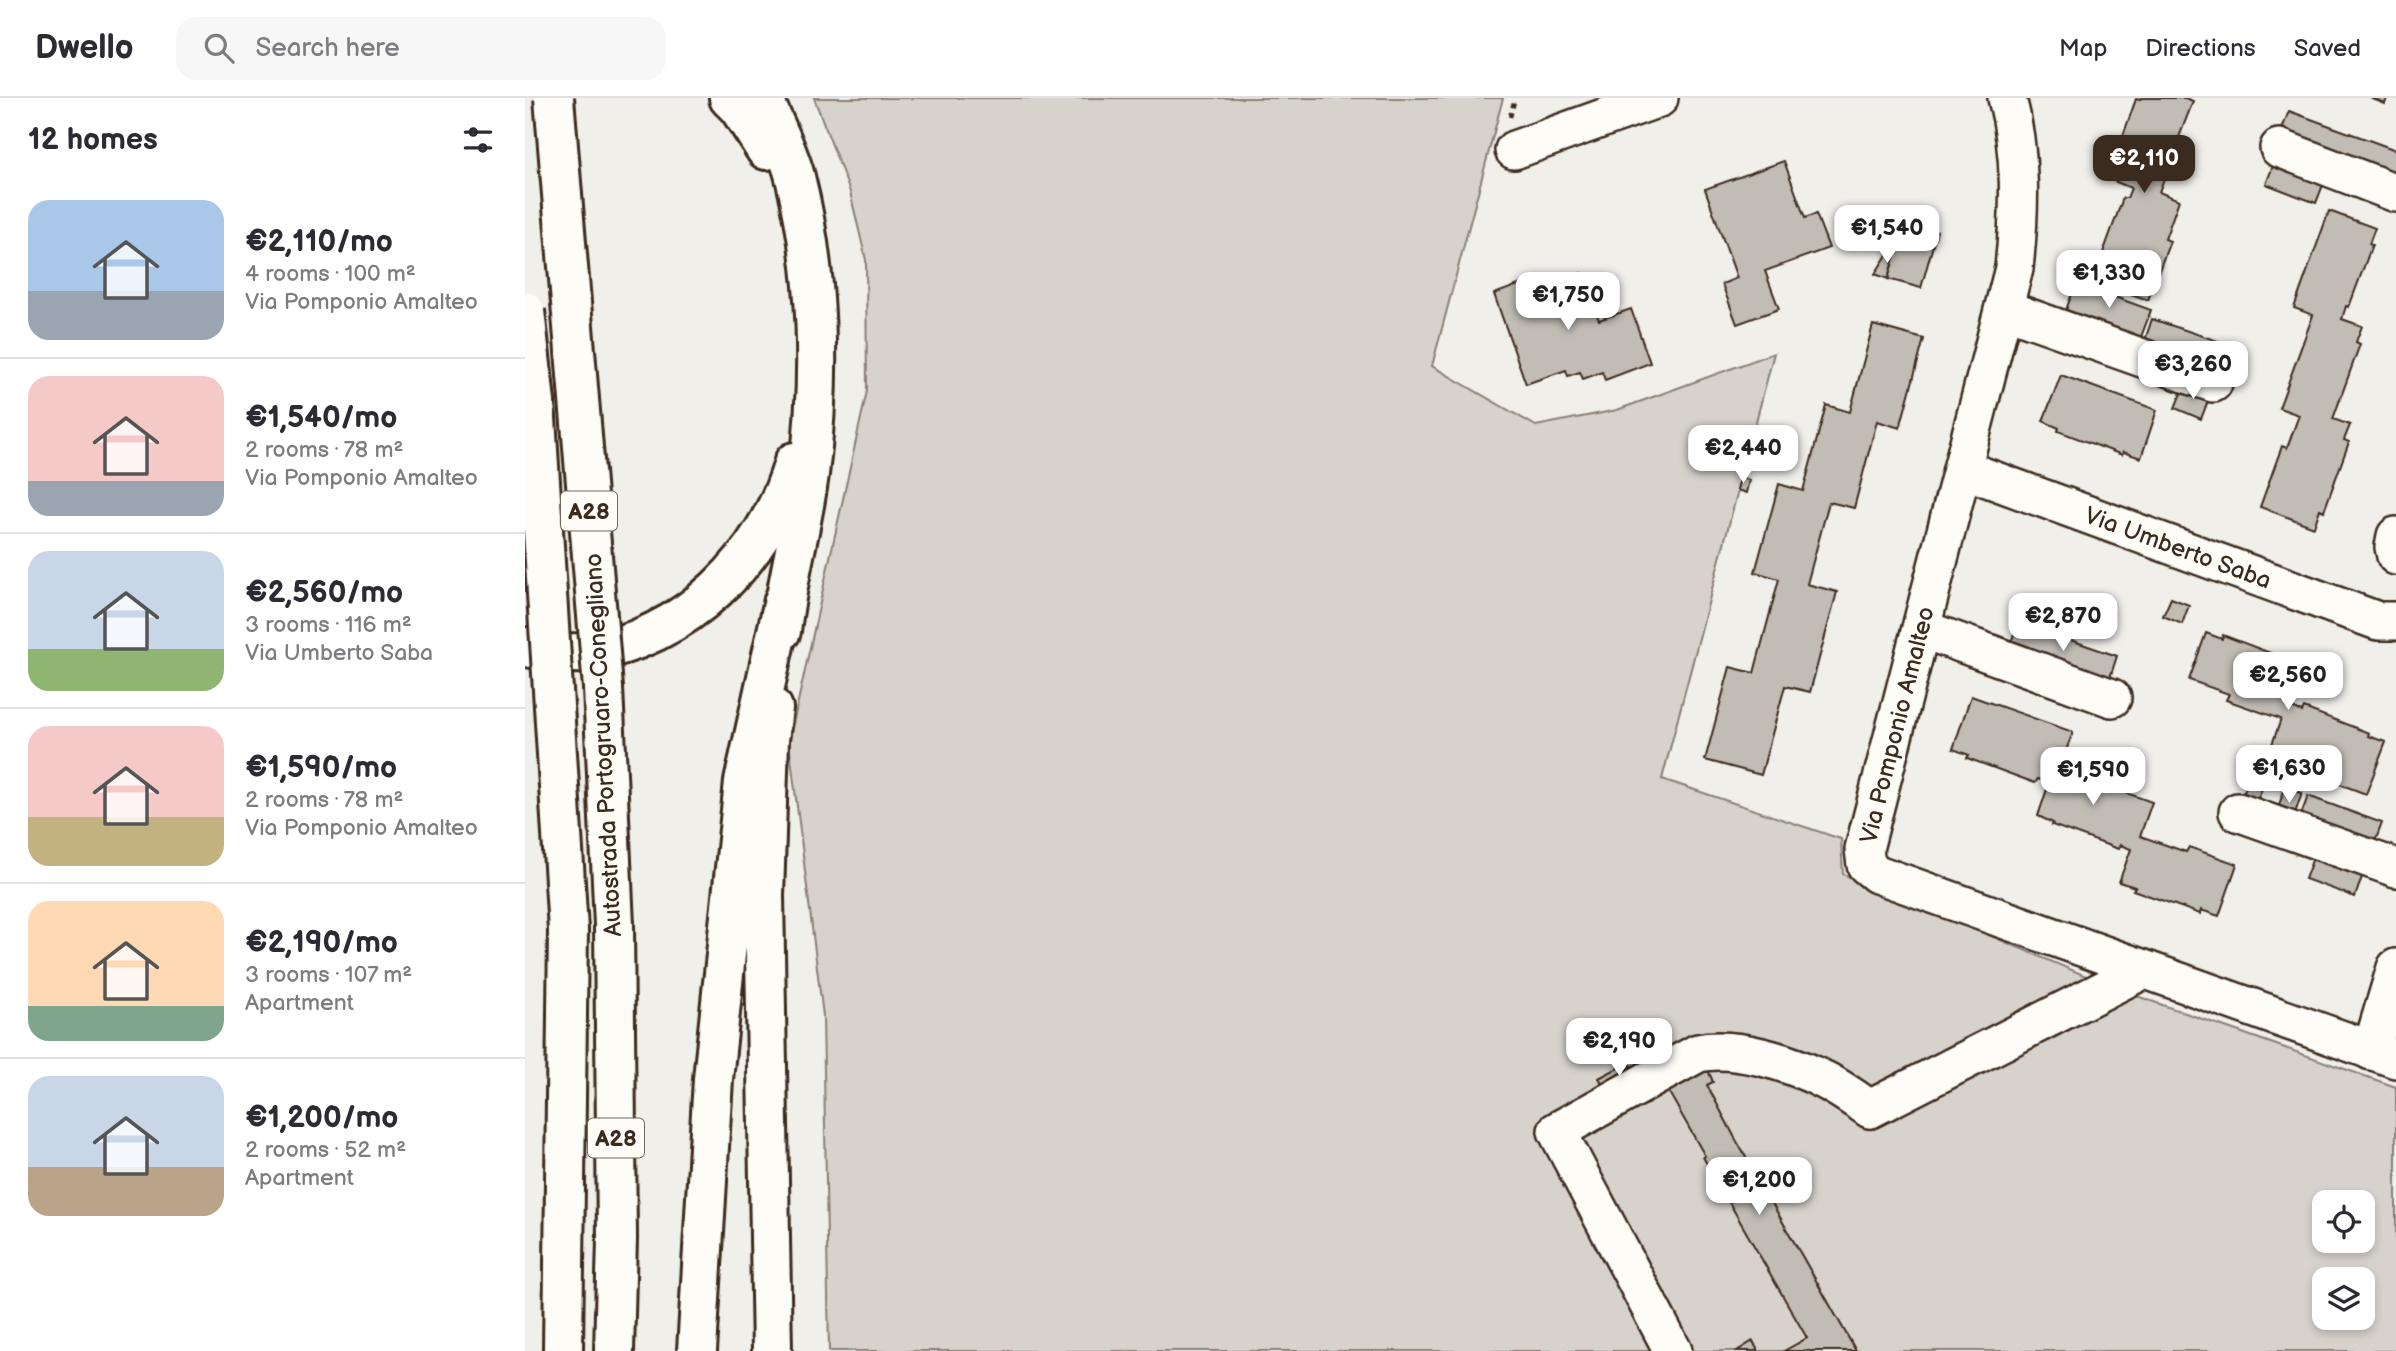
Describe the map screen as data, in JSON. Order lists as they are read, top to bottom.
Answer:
{
  "streets": {
    "main road": ["A28", "Autostrada Portogruaro-Conegliano"],
    "street": ["Via Umberto Saba", "Via Pomponio Amalteo"]
  },
  "crossings": [
    ["Via Umberto Saba", "Via Pomponio Amalteo"]
  ],
  "page": {
    "header": "Dwello",
    "search": "Search here",
    "nav": ["Map", "Directions", "Saved"],
    "heading": "12 homes",
    "price": [
      "€2,110",
      "€1,540",
      "€1,330",
      "€1,750",
      "€3,260",
      "€2,440",
      "€2,870",
      "€2,560",
      "€1,630",
      "€1,590",
      "€2,190",
      "€1,200"
    ],
    "list": [
      {
        "name": "€2,110/mo",
        "note": "4 rooms · 100 m² · Via Pomponio Amalteo"
      },
      {
        "name": "€1,540/mo",
        "note": "2 rooms · 78 m² · Via Pomponio Amalteo"
      },
      {
        "name": "€2,560/mo",
        "note": "3 rooms · 116 m² · Via Umberto Saba"
      },
      {
        "name": "€1,590/mo",
        "note": "2 rooms · 78 m² · Via Pomponio Amalteo"
      },
      {
        "name": "€2,190/mo",
        "note": "3 rooms · 107 m² · Apartment"
      },
      {
        "name": "€1,200/mo",
        "note": "2 rooms · 52 m² · Apartment"
      }
    ]
  }
}
